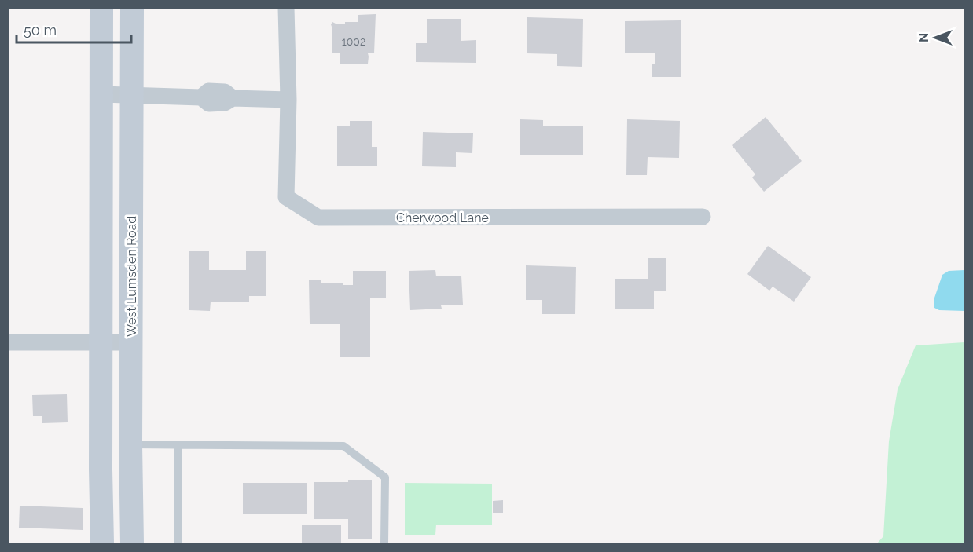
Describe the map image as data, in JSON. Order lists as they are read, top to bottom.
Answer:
{
  "streets": {
    "main road": ["West Lumsden Road"],
    "street": ["Cherwood Lane"]
  },
  "house_numbers": ["1002"],
  "scale_bar": "50 m",
  "north": "left"
}
